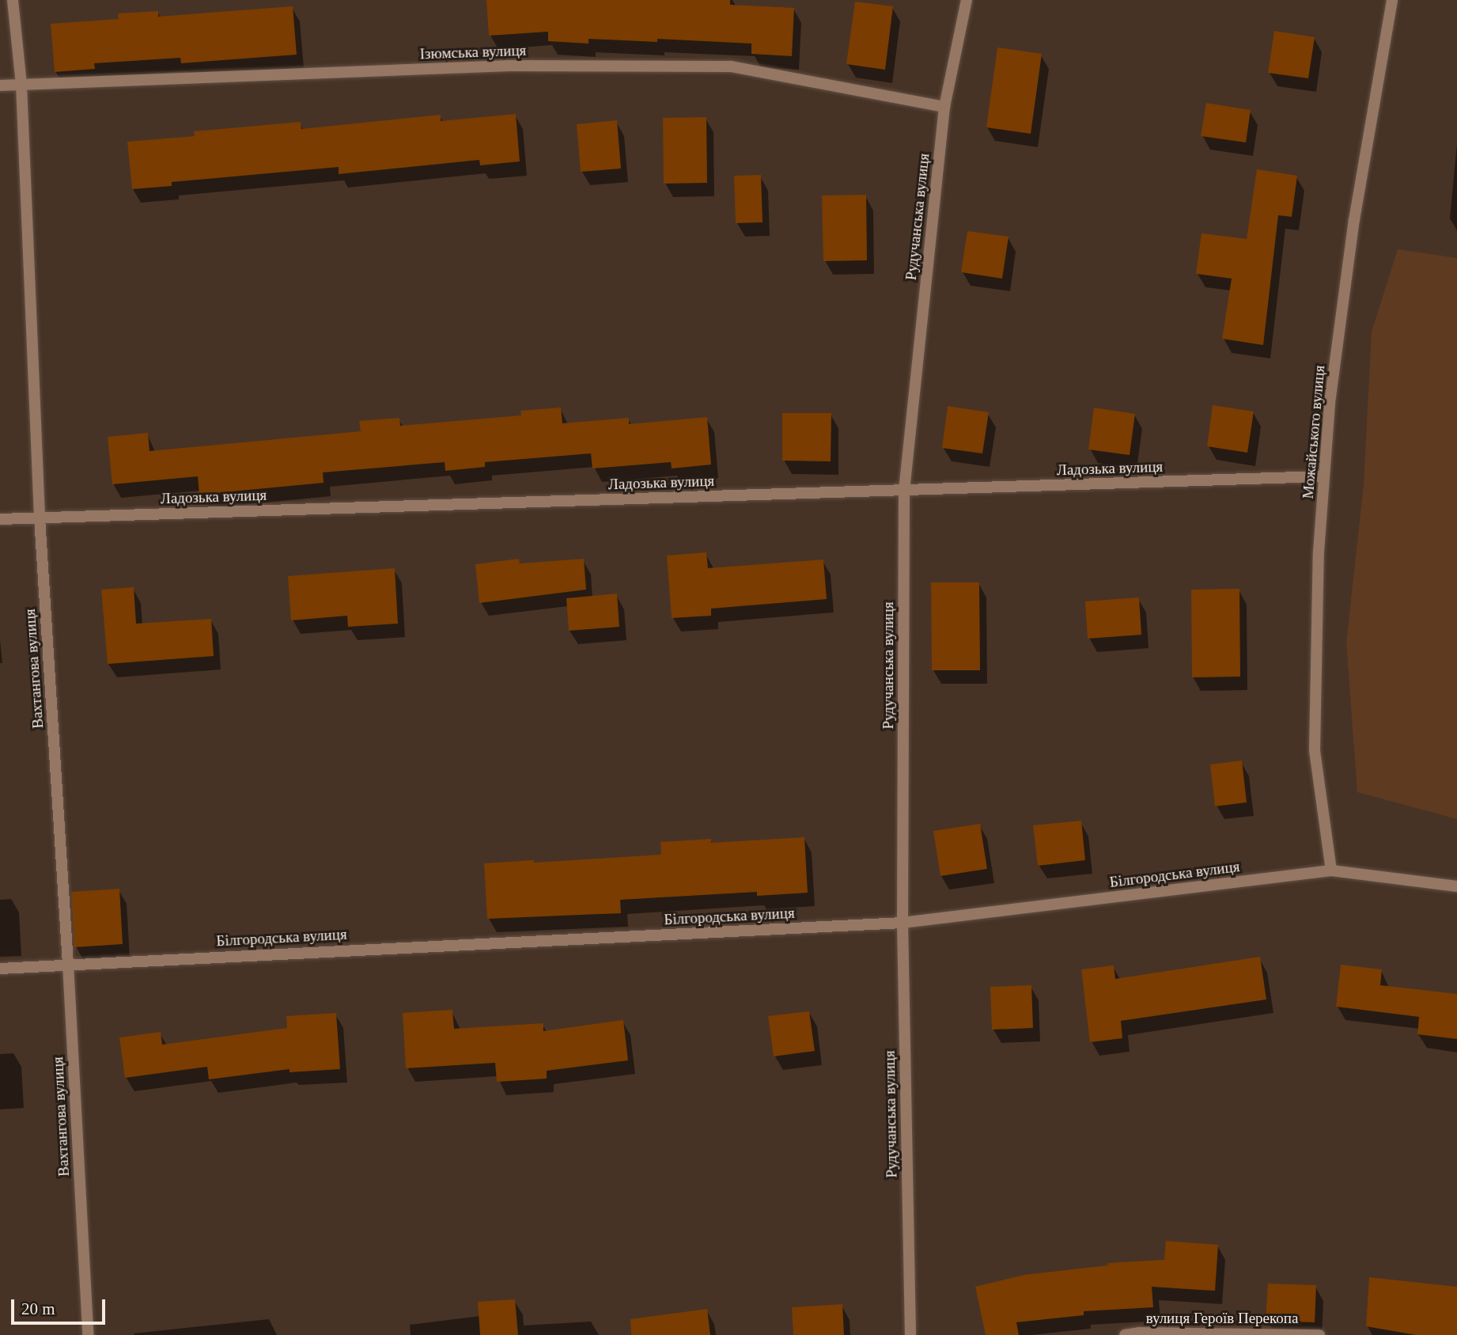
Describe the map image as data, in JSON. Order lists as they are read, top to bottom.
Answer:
{
  "streets": {
    "street": [
      "Ізюмська вулиця",
      "Рудучанська вулиця",
      "Можайського вулиця",
      "Ладозька вулиця",
      "Вахтангова вулиця",
      "Білгородська вулиця",
      "вулиця Героїв Перекопа"
    ]
  },
  "crossings": [
    ["Ізюмська вулиця", "Рудучанська вулиця"],
    ["Ізюмська вулиця", "Вахтангова вулиця"],
    ["Рудучанська вулиця", "Ладозька вулиця"],
    ["Рудучанська вулиця", "Білгородська вулиця"],
    ["Можайського вулиця", "Ладозька вулиця"],
    ["Можайського вулиця", "Білгородська вулиця"],
    ["Ладозька вулиця", "Вахтангова вулиця"],
    ["Вахтангова вулиця", "Білгородська вулиця"]
  ],
  "scale_bar": "20 m"
}
